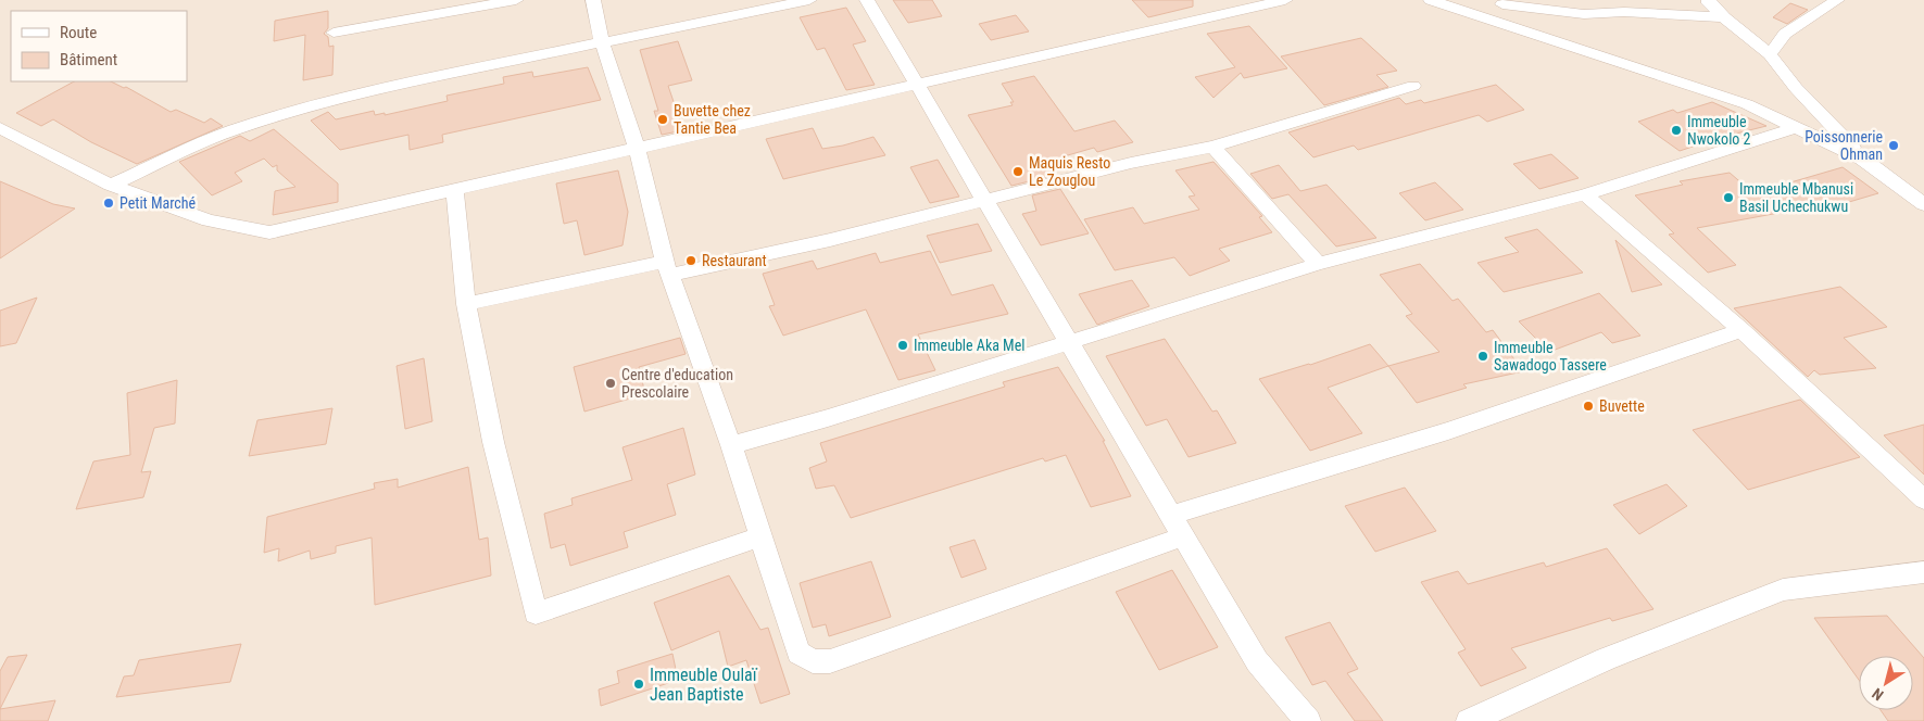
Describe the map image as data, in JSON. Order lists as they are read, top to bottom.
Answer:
{
  "places": [
    "Buvette chez Tantie Bea",
    "Immeuble Nwokolo 2",
    "Poissonnerie Ohman",
    "Maquis Resto Le Zouglou",
    "Immeuble Mbanusi Basil Uchechukwu",
    "Petit Marché",
    "Restaurant",
    "Immeuble Aka Mel",
    "Immeuble Sawadogo Tassere",
    "Centre d'education Prescolaire",
    "Buvette",
    "Immeuble Oulaï Jean Baptiste"
  ],
  "legend": ["Route", "Bâtiment"],
  "north": "bottom left"
}
